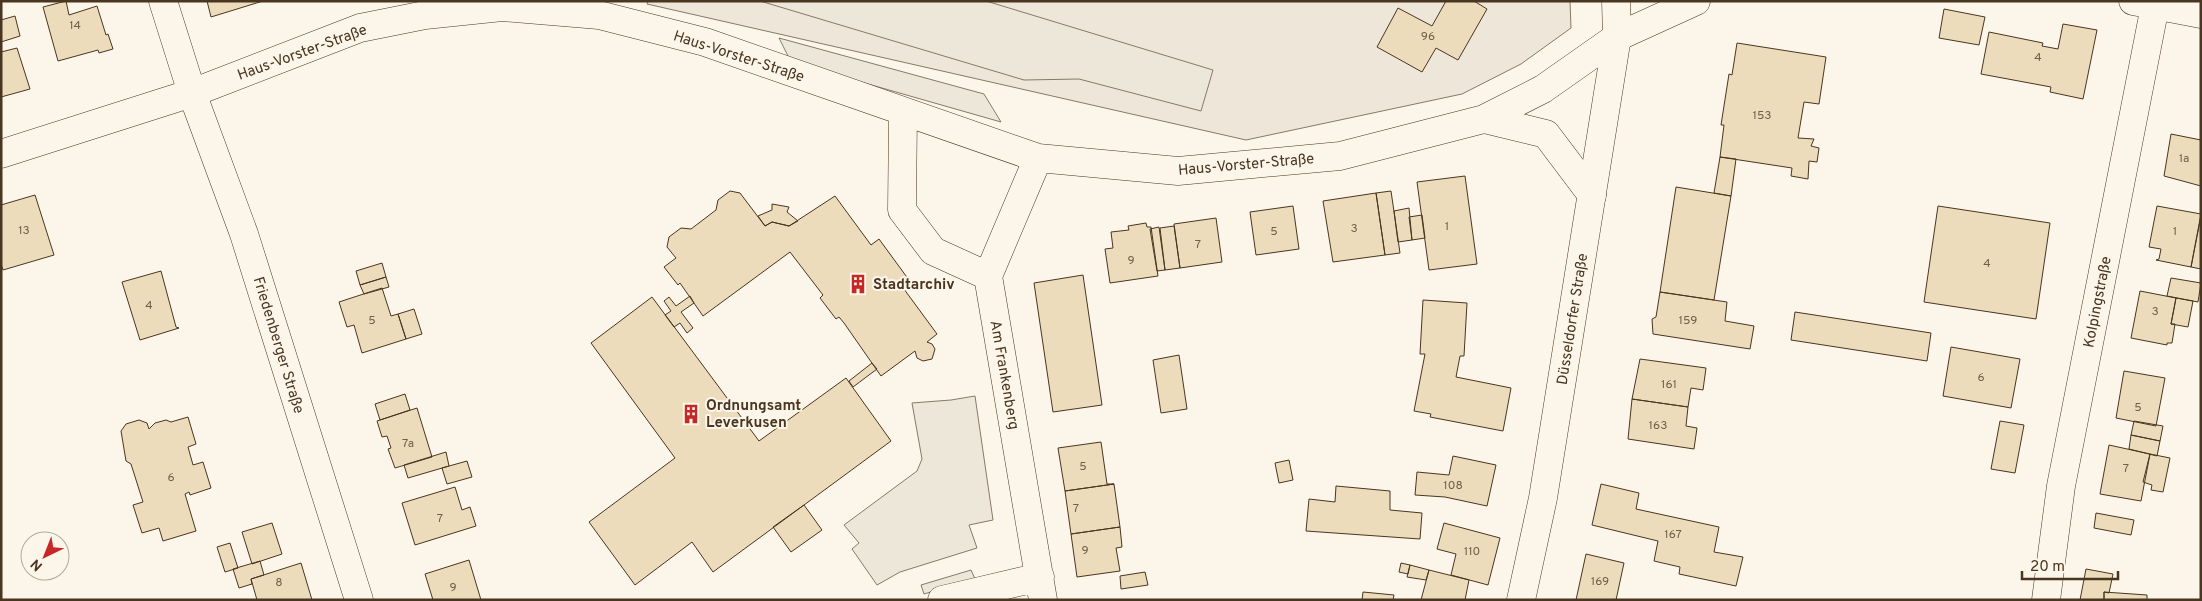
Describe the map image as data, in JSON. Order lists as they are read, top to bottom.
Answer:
{
  "streets": {
    "street": [
      "Haus-Vorster-Straße",
      "Kolpingstraße",
      "Düsseldorfer Straße",
      "Friedenberger Straße",
      "Am Frankenberg"
    ]
  },
  "crossings": [
    ["Haus-Vorster-Straße", "Düsseldorfer Straße"],
    ["Haus-Vorster-Straße", "Friedenberger Straße"]
  ],
  "places": {
    "building": ["Stadtarchiv", "Ordnungsamt Leverkusen"]
  },
  "house_numbers": [
    "14",
    "96",
    "4",
    "153",
    "1a",
    "1",
    "3",
    "13",
    "5",
    "1",
    "7",
    "9",
    "4",
    "4",
    "3",
    "5",
    "159",
    "6",
    "161",
    "5",
    "163",
    "7a",
    "5",
    "7",
    "6",
    "108",
    "7",
    "7",
    "167",
    "9",
    "110",
    "169",
    "8",
    "9"
  ],
  "scale_bar": "20 m",
  "north": "bottom left"
}
